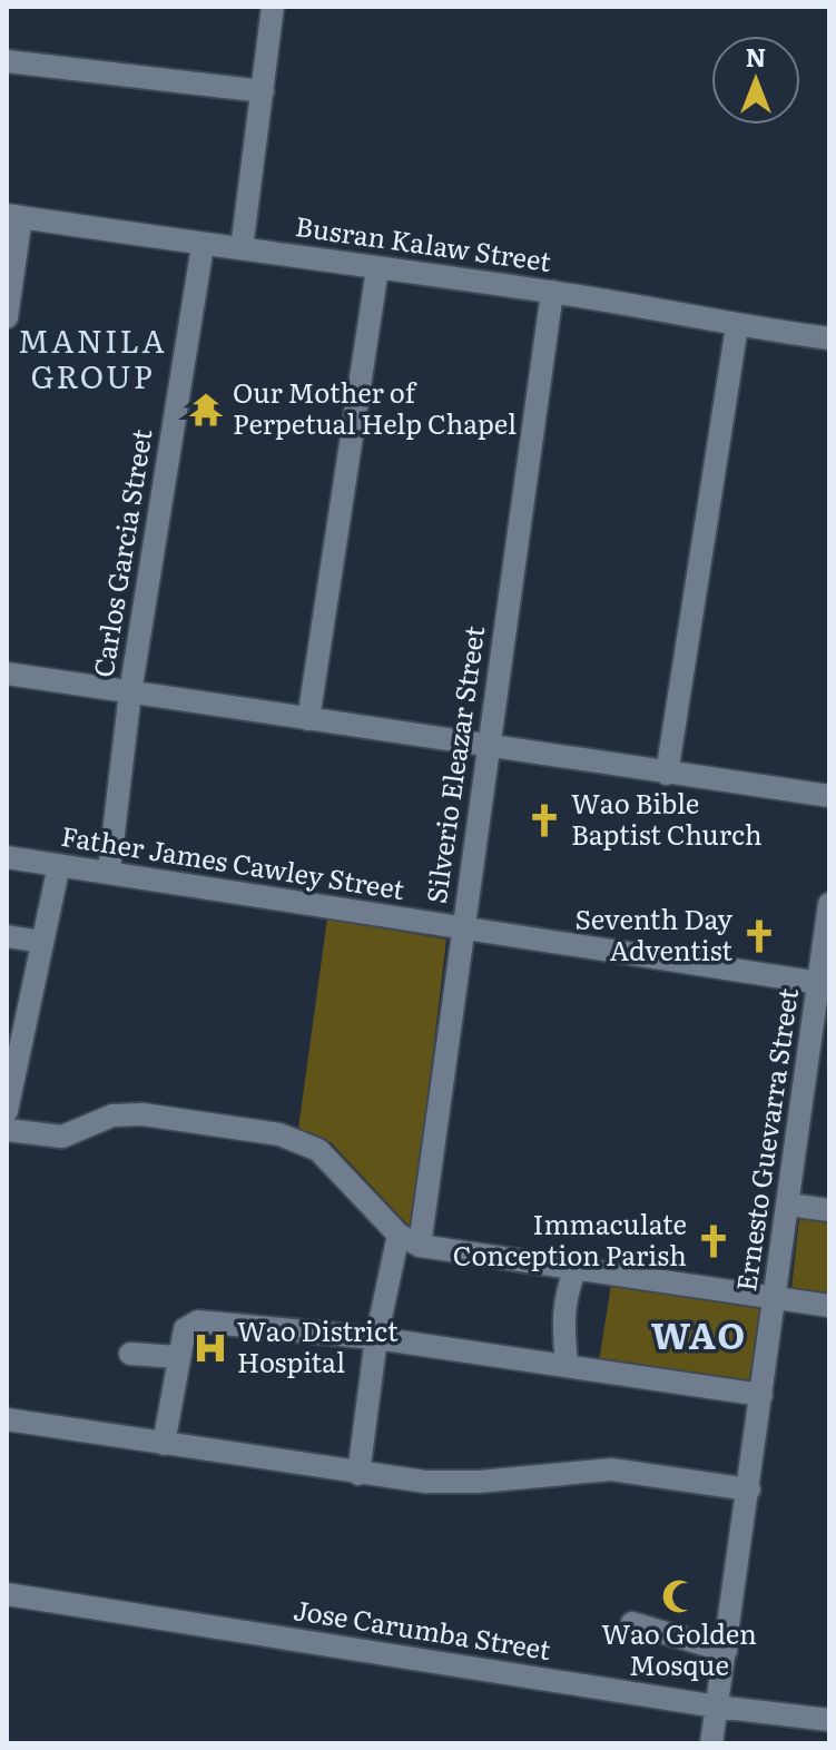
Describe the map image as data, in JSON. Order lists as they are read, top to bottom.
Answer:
{
  "streets": {
    "street": [
      "Busran Kalaw Street",
      "Carlos Garcia Street",
      "Silverio Eleazar Street",
      "Father James Cawley Street",
      "Ernesto Guevarra Street",
      "Jose Carumba Street"
    ]
  },
  "crossings": [
    ["Busran Kalaw Street", "Carlos Garcia Street"],
    ["Busran Kalaw Street", "Silverio Eleazar Street"],
    ["Carlos Garcia Street", "Father James Cawley Street"],
    ["Silverio Eleazar Street", "Father James Cawley Street"],
    ["Father James Cawley Street", "Ernesto Guevarra Street"],
    ["Ernesto Guevarra Street", "Jose Carumba Street"]
  ],
  "districts": ["MANILA GROUP", "WAO"],
  "places": {
    "temple": ["Our Mother of Perpetual Help Chapel"],
    "church": ["Wao Bible Baptist Church", "Seventh Day Adventist", "Immaculate Conception Parish"],
    "hospital": ["Wao District Hospital"],
    "mosque": ["Wao Golden Mosque"]
  },
  "north": "top"
}
